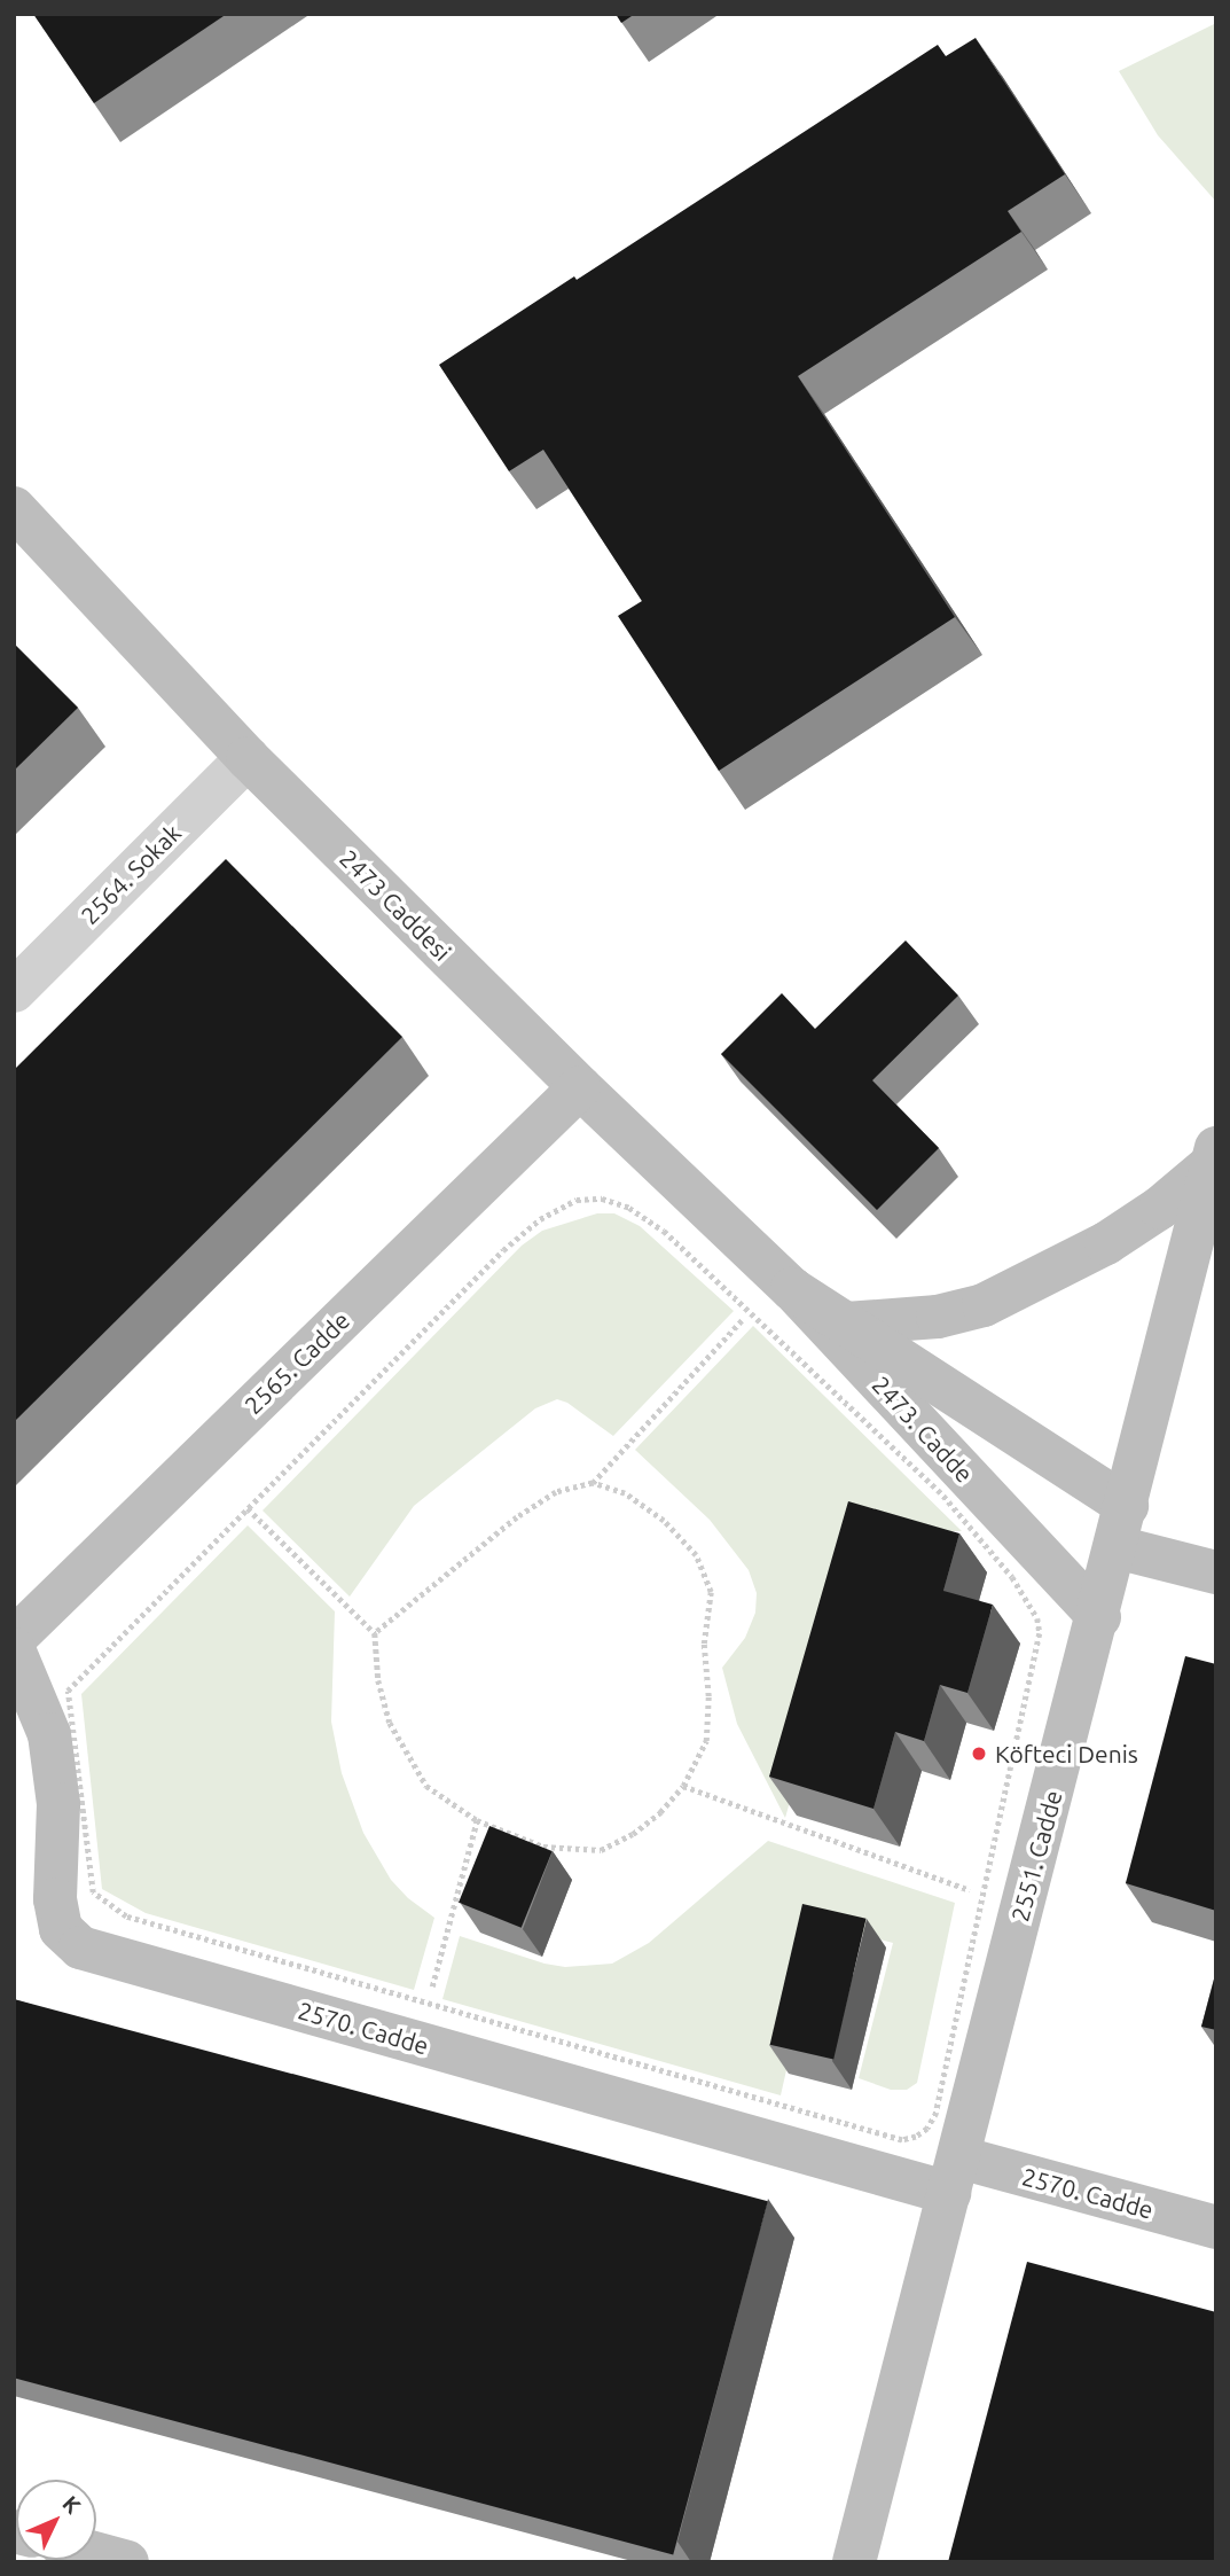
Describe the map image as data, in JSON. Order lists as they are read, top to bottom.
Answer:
{
  "streets": {
    "street": [
      "2564. Sokak",
      "2473 Caddesi",
      "2565. Cadde",
      "2473. Cadde",
      "2551. Cadde",
      "2570. Cadde"
    ]
  },
  "crossings": [
    ["2564. Sokak", "2473 Caddesi"],
    ["2473 Caddesi", "2565. Cadde"],
    ["2473 Caddesi", "2473. Cadde"],
    ["2473. Cadde", "2551. Cadde"],
    ["2551. Cadde", "2570. Cadde"]
  ],
  "places": ["Köfteci Denis"],
  "north": "top right"
}
